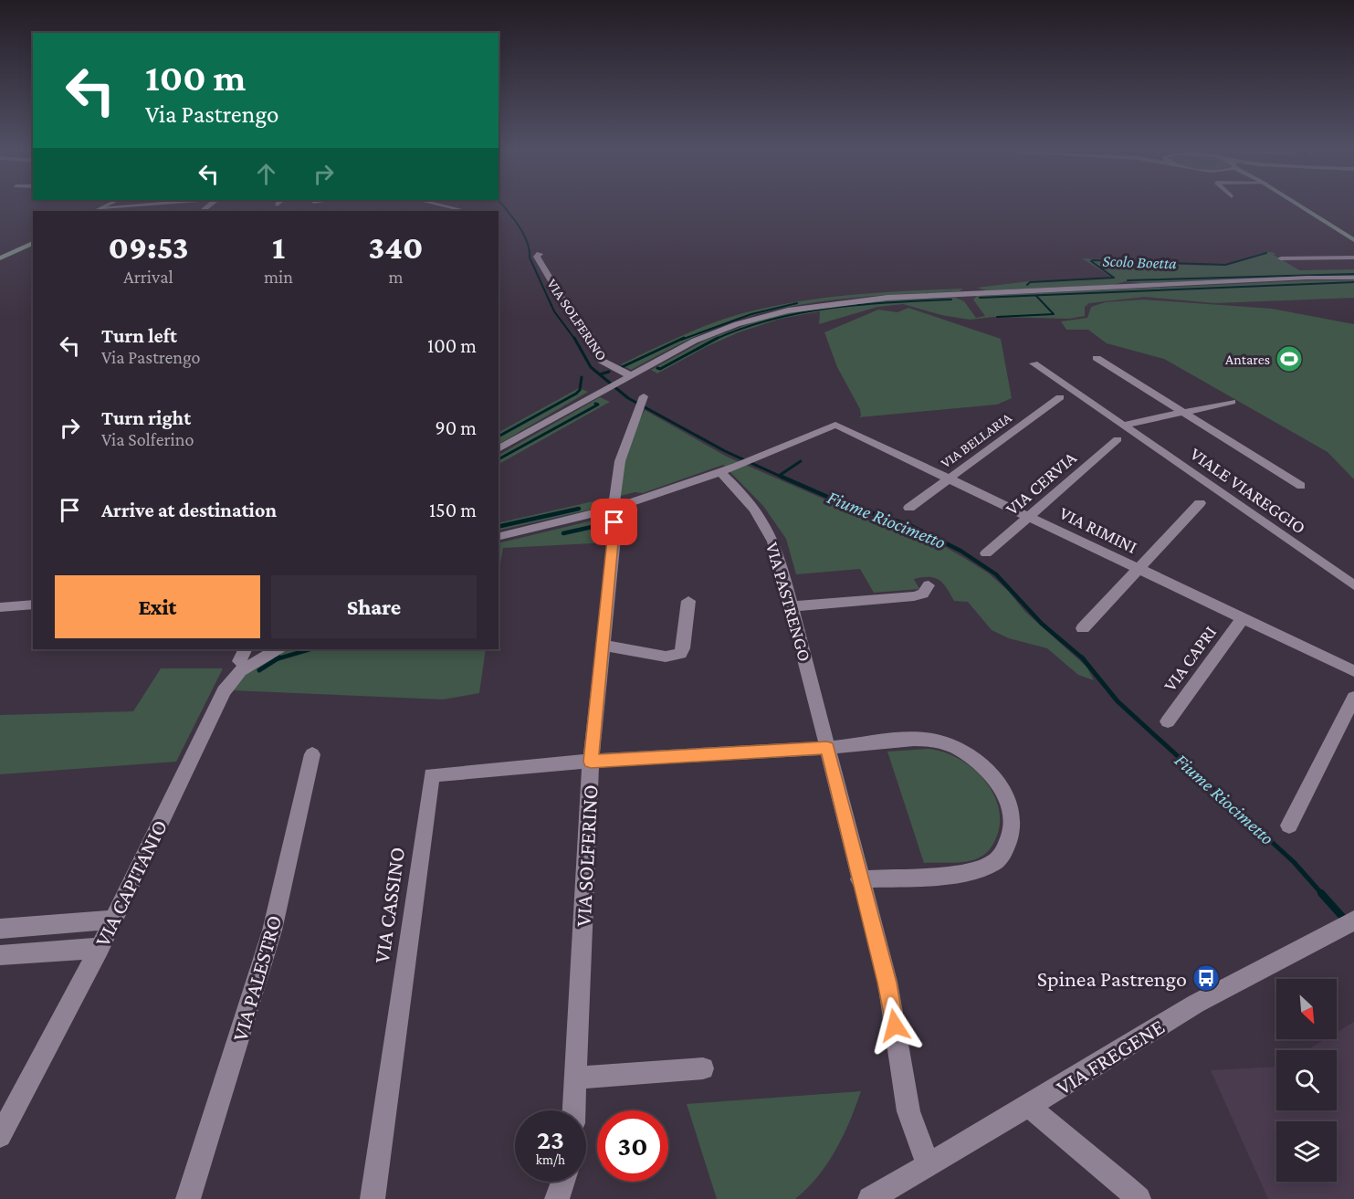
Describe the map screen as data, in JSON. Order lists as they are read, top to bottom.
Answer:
{
  "streets": {
    "street": [
      "VIA SOLFERINO",
      "VIA BELLARIA",
      "VIA CERVIA",
      "VIALE VIAREGGIO",
      "VIA RIMINI",
      "VIA PASTRENGO",
      "VIA CAPRI",
      "VIA CAPITANIO",
      "VIA CASSINO",
      "VIA PALESTRO",
      "VIA FREGENE"
    ]
  },
  "crossings": [
    ["VIA SOLFERINO", "VIA CASSINO"],
    ["VIA BELLARIA", "VIA RIMINI"],
    ["VIA CERVIA", "VIA RIMINI"],
    ["VIA RIMINI", "VIA PASTRENGO"],
    ["VIA RIMINI", "VIA CAPRI"],
    ["VIA PASTRENGO", "VIA FREGENE"]
  ],
  "water": ["Scolo Boetta", "Fiume Riocimetto"],
  "places": {
    "sports": ["Antares"],
    "bus stop": ["Spinea Pastrengo"]
  },
  "north": "bottom right",
  "page": {
    "turn": ["100 m", "Via Pastrengo"],
    "eta": [
      "09:53",
      "Arrival",
      "1",
      "min",
      "340",
      "m"
    ],
    "list": [
      {
        "name": "Turn left",
        "note": "Via Pastrengo",
        "value": "100 m"
      },
      {
        "name": "Turn right",
        "note": "Via Solferino",
        "value": "90 m"
      },
      {
        "name": "Arrive at destination",
        "value": "150 m"
      }
    ],
    "buttons": ["Exit", "Share"],
    "speed": "23 km/h",
    "limit": "30"
  }
}
